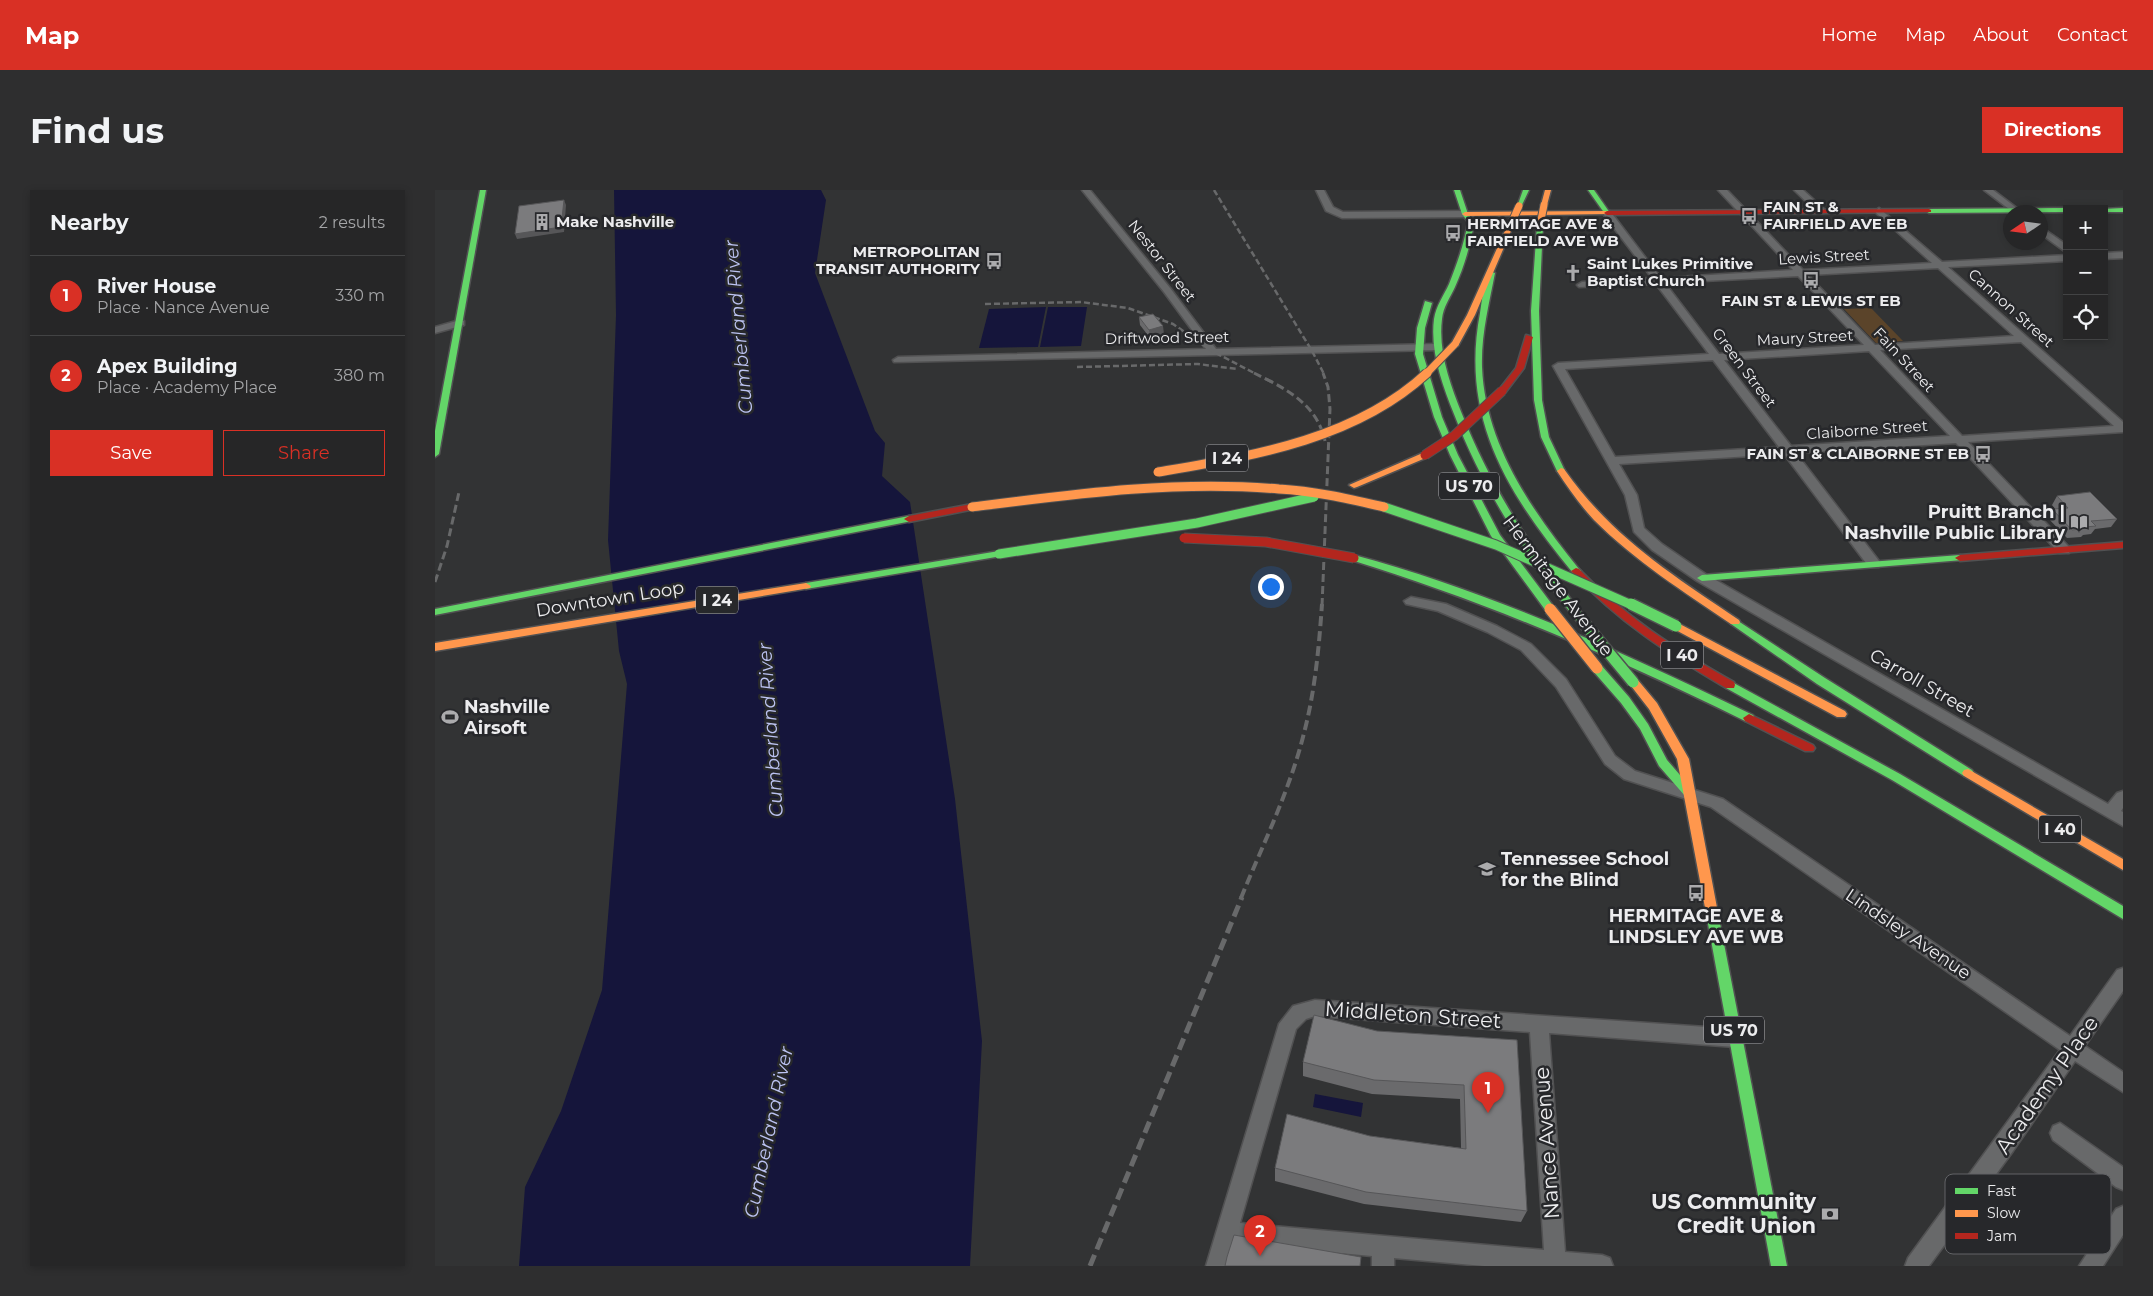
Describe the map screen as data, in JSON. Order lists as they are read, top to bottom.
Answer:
{
  "streets": {
    "main road": [
      "Green Street",
      "I 24",
      "US 70",
      "Hermitage Avenue",
      "Downtown Loop",
      "I 40"
    ],
    "street": [
      "Lewis Street",
      "Nestor Street",
      "Cannon Street",
      "Driftwood Street",
      "Maury Street",
      "Fain Street",
      "Claiborne Street",
      "Carroll Street",
      "Lindsley Avenue",
      "Middleton Street",
      "Academy Place",
      "Nance Avenue"
    ]
  },
  "crossings": [
    ["Lewis Street", "Cannon Street"],
    ["Lewis Street", "Fain Street"],
    ["Lewis Street", "Green Street"],
    ["Nestor Street", "Driftwood Street"],
    ["Cannon Street", "Maury Street"],
    ["Cannon Street", "Claiborne Street"],
    ["Driftwood Street", "Hermitage Avenue"],
    ["Maury Street", "Fain Street"],
    ["Maury Street", "Green Street"],
    ["Maury Street", "Carroll Street"],
    ["Fain Street", "Claiborne Street"],
    ["Green Street", "Claiborne Street"],
    ["Claiborne Street", "Carroll Street"],
    ["I 24", "Downtown Loop"],
    ["I 24", "I 40"],
    ["Hermitage Avenue", "Lindsley Avenue"],
    ["Hermitage Avenue", "Middleton Street"],
    ["Lindsley Avenue", "Academy Place"],
    ["Middleton Street", "Nance Avenue"]
  ],
  "water": ["Cumberland River"],
  "places": {
    "bus stop": [
      "FAIN ST & FAIRFIELD AVE EB",
      "HERMITAGE AVE & FAIRFIELD AVE WB",
      "METROPOLITAN TRANSIT AUTHORITY",
      "FAIN ST & LEWIS ST EB",
      "FAIN ST & CLAIBORNE ST EB",
      "HERMITAGE AVE & LINDSLEY AVE WB"
    ],
    "building": ["Make Nashville"],
    "church": ["Saint Lukes Primitive Baptist Church"],
    "library": ["Pruitt Branch | Nashville Public Library"],
    "sports": ["Nashville Airsoft"],
    "school or university": ["Tennessee School for the Blind"],
    "bank": ["US Community Credit Union"]
  },
  "legend": ["Fast", "Slow", "Jam"],
  "north": "left",
  "page": {
    "header": "Map",
    "nav": [
      "Home",
      "Map",
      "About",
      "Contact"
    ],
    "buttons": [
      "Directions",
      ["Save", "Share"]
    ],
    "title": "Find us",
    "heading": ["Nearby", "2 results"],
    "map_buttons": ["+", "−"],
    "list": [
      {
        "mark": "1",
        "name": "River House",
        "note": "Place · Nance Avenue",
        "value": "330 m"
      },
      {
        "mark": "2",
        "name": "Apex Building",
        "note": "Place · Academy Place",
        "value": "380 m"
      }
    ],
    "pins": ["1", "2"]
  }
}
